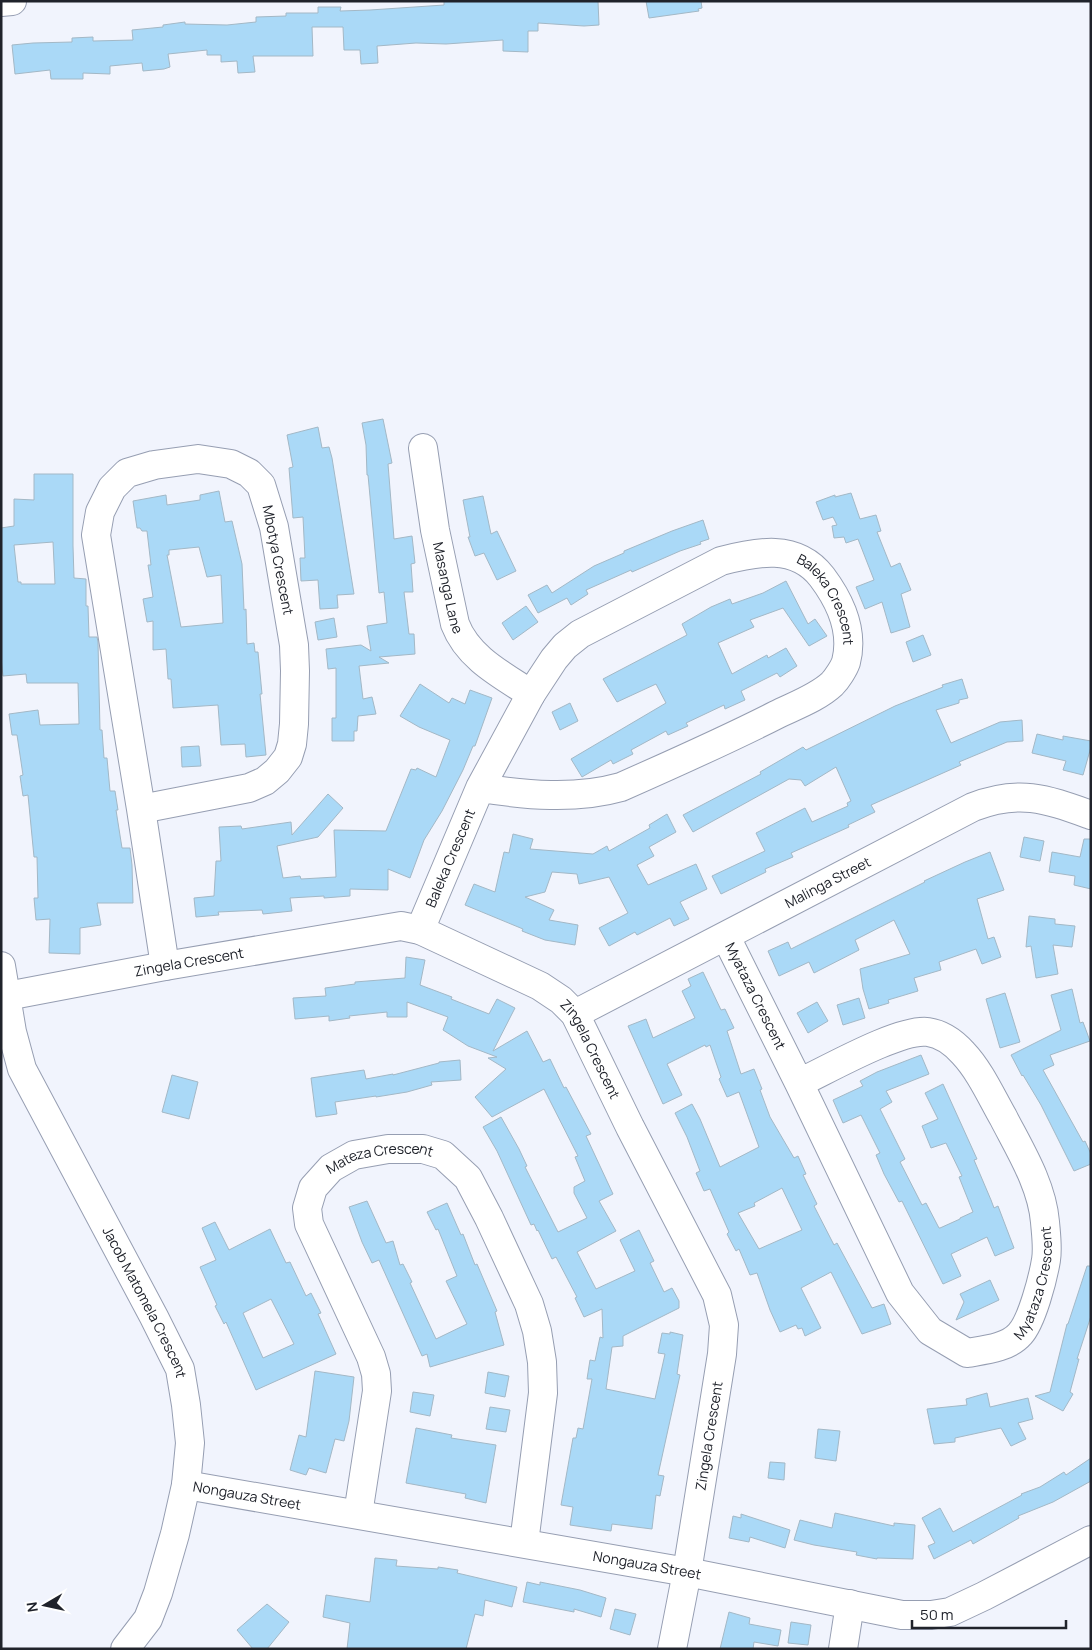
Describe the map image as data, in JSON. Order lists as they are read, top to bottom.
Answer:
{
  "streets": {
    "street": [
      "Mbotya Crescent",
      "Masanga Lane",
      "Baleka Crescent",
      "Malinga Street",
      "Zingela Crescent",
      "Myataza Crescent",
      "Mateza Crescent",
      "Jacob Matomela Crescent",
      "Nongauza Street"
    ]
  },
  "crossings": [
    ["Mbotya Crescent", "Zingela Crescent"],
    ["Masanga Lane", "Baleka Crescent"],
    ["Baleka Crescent", "Zingela Crescent"],
    ["Malinga Street", "Zingela Crescent"],
    ["Malinga Street", "Myataza Crescent"],
    ["Zingela Crescent", "Jacob Matomela Crescent"],
    ["Zingela Crescent", "Nongauza Street"],
    ["Mateza Crescent", "Nongauza Street"],
    ["Jacob Matomela Crescent", "Nongauza Street"]
  ],
  "scale_bar": "50 m",
  "north": "left"
}
